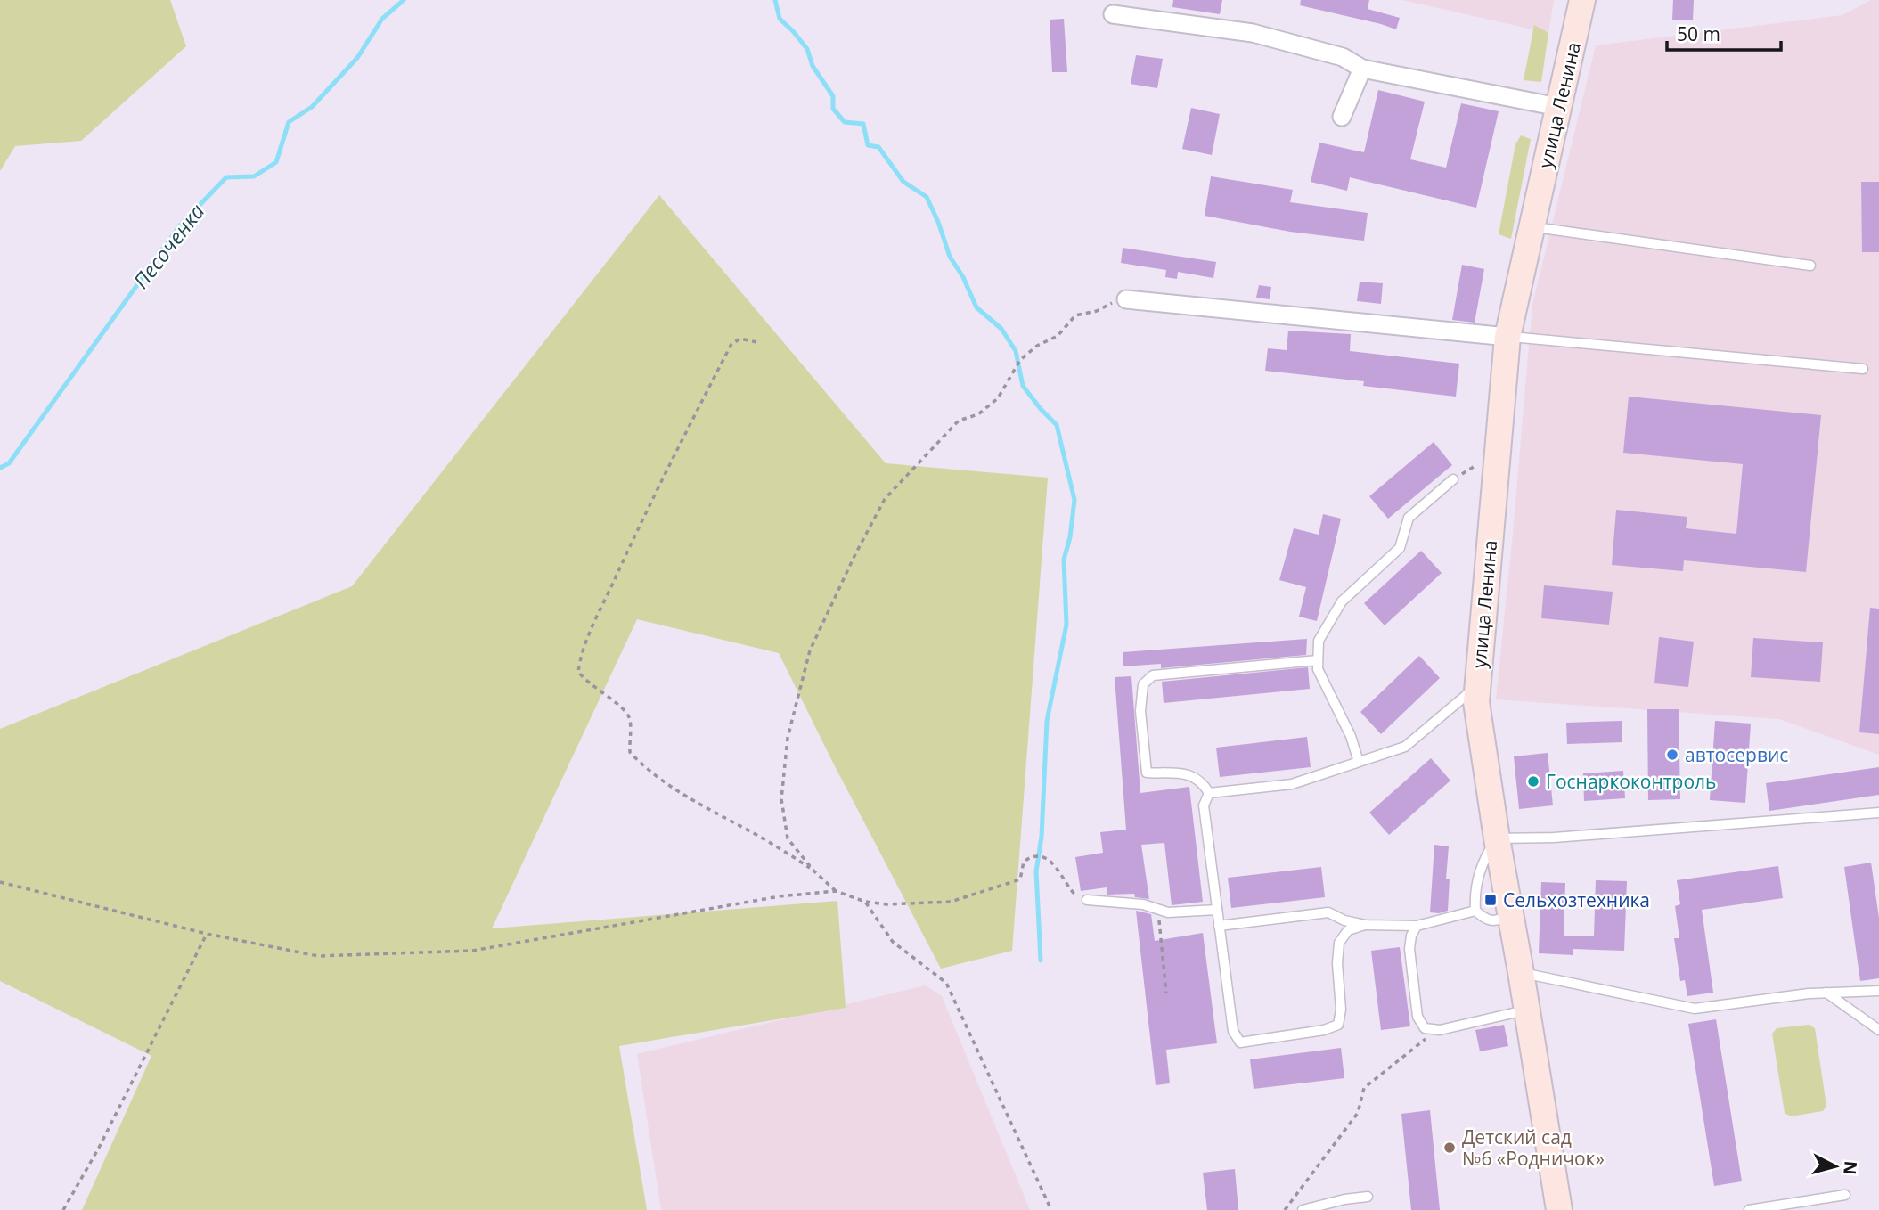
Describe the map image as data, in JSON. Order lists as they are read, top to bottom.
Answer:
{
  "streets": {
    "street": ["улица Ленина"]
  },
  "water": ["Песоченка"],
  "places": {
    "other": ["автосервис", "Госнаркоконтроль", "Детский сад №6 «Родничок»"],
    "transit": ["Сельхозтехника"]
  },
  "scale_bar": "50 m",
  "north": "right"
}
